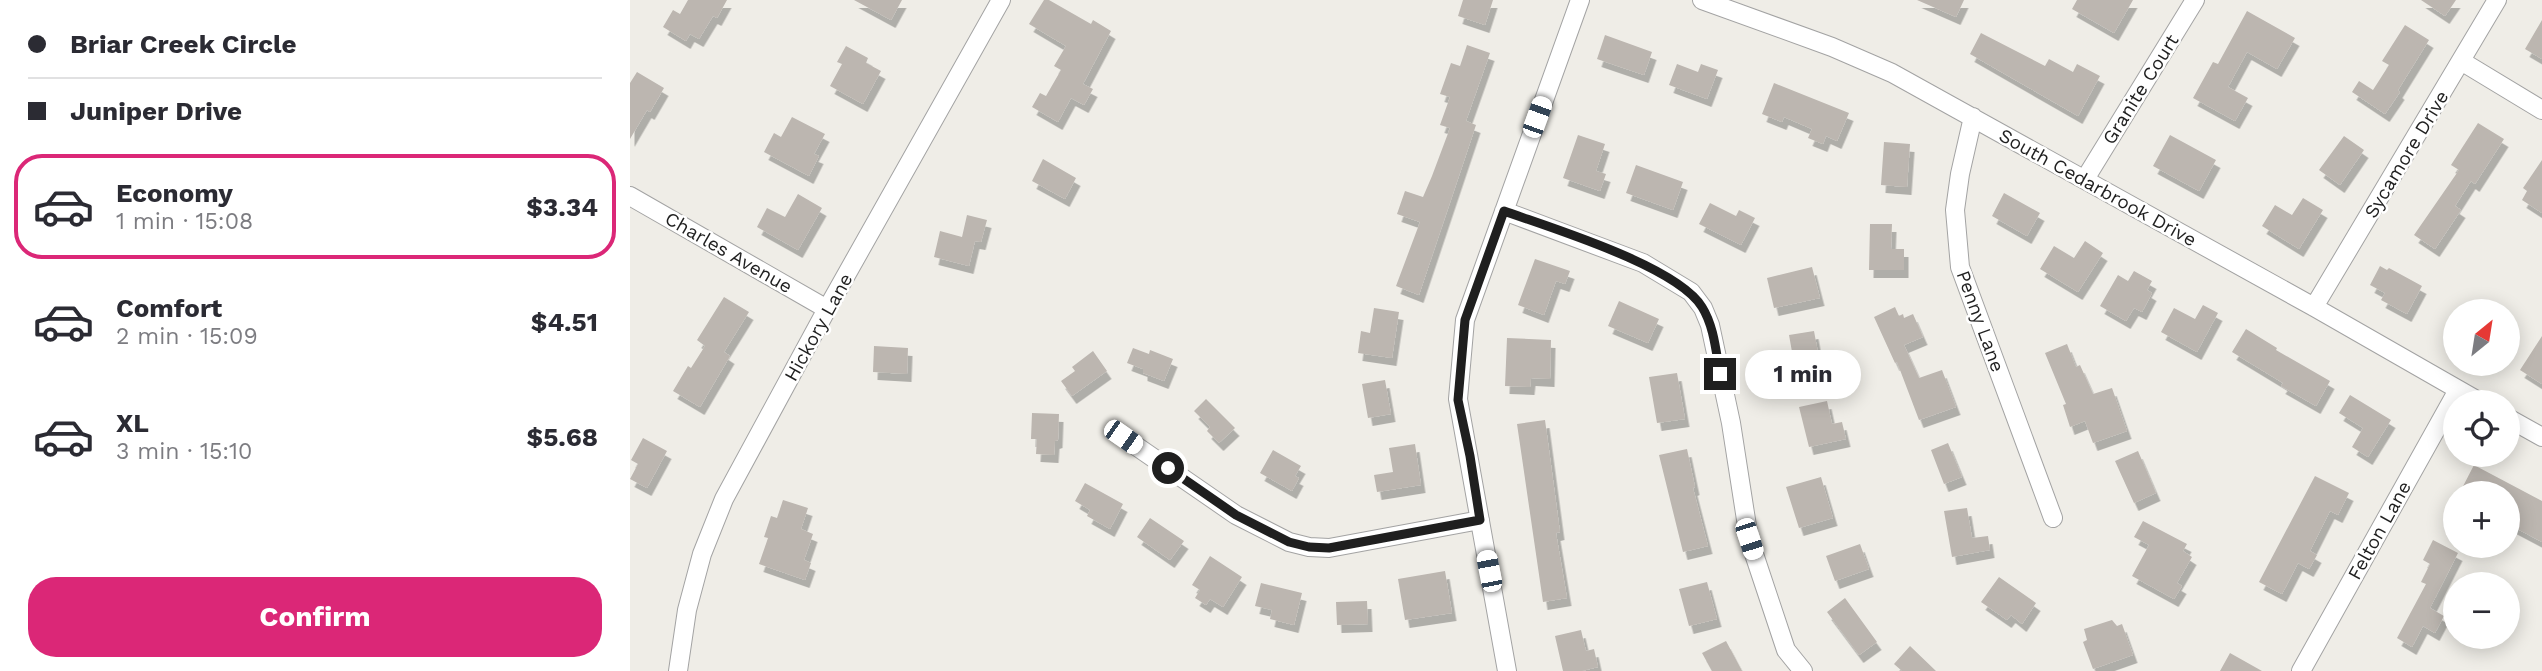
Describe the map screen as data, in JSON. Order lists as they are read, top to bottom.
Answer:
{
  "streets": {
    "street": [
      "Granite Court",
      "Sycamore Drive",
      "South Cedarbrook Drive",
      "Charles Avenue",
      "Penny Lane",
      "Hickory Lane",
      "Felton Lane"
    ]
  },
  "crossings": [
    ["Granite Court", "South Cedarbrook Drive"],
    ["Sycamore Drive", "South Cedarbrook Drive"],
    ["South Cedarbrook Drive", "Penny Lane"],
    ["Charles Avenue", "Hickory Lane"]
  ],
  "north": "top right",
  "page": {
    "banner": ["Briar Creek Circle", "Juniper Drive"],
    "list": [
      {
        "name": "Economy",
        "note": "1 min · 15:08",
        "value": "$3.34"
      },
      {
        "name": "Comfort",
        "note": "2 min · 15:09",
        "value": "$4.51"
      },
      {
        "name": "XL",
        "note": "3 min · 15:10",
        "value": "$5.68"
      }
    ],
    "map_buttons": ["+", "−"],
    "bubble": "1 min",
    "buttons": "Confirm"
  }
}
